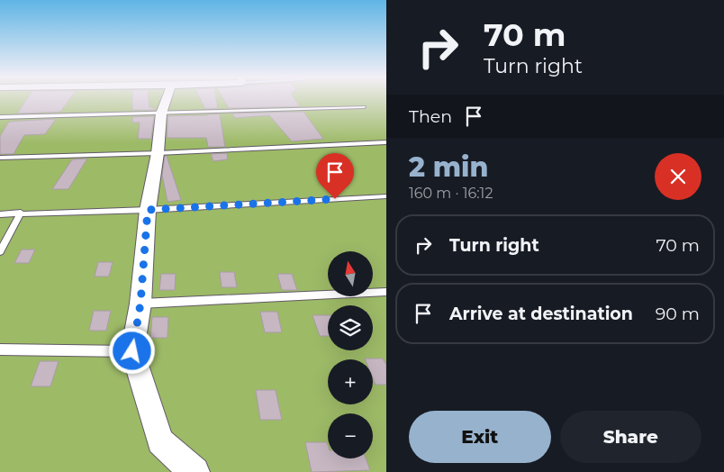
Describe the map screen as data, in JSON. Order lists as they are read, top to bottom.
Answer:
{
  "north": "top",
  "page": {
    "turn": ["70 m", "Turn right"],
    "then": "Then",
    "heading": ["2 min", "160 m · 16:12"],
    "list": [
      {
        "name": "Turn right",
        "value": "70 m"
      },
      {
        "name": "Arrive at destination",
        "value": "90 m"
      }
    ],
    "map_buttons": ["+", "−"],
    "buttons": ["Exit", "Share"]
  }
}
